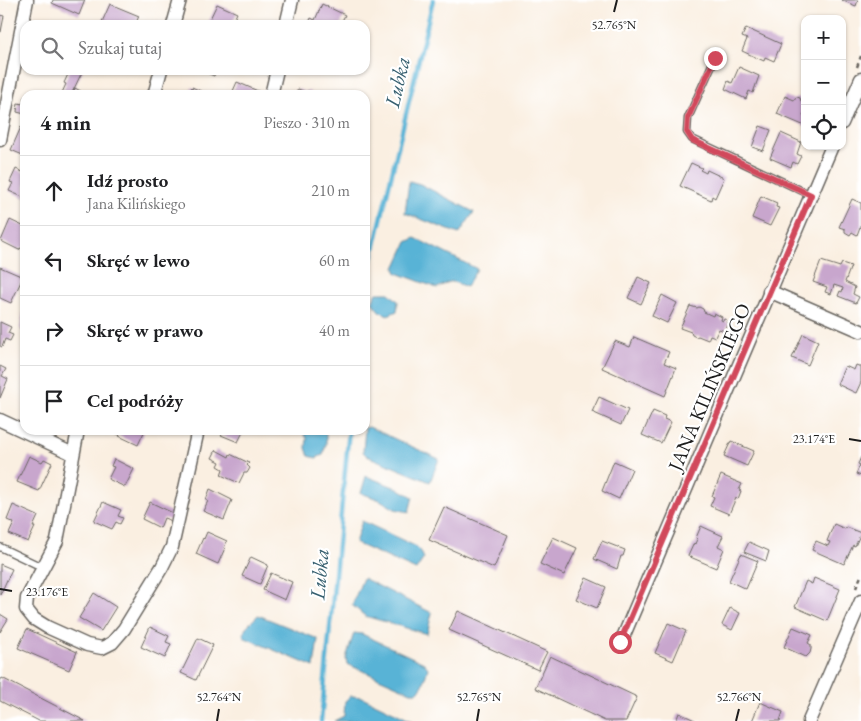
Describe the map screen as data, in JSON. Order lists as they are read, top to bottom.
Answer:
{
  "streets": {
    "street": ["JANA KILIŃSKIEGO"]
  },
  "water": ["Lubka"],
  "page": {
    "map_buttons": ["+", "−"],
    "search": "Szukaj tutaj",
    "heading": ["4 min", "Pieszo · 310 m"],
    "list": [
      ["Idź prosto", "Jana Kilińskiego", "210 m"],
      ["Skręć w lewo", "60 m"],
      ["Skręć w prawo", "40 m"],
      "Cel podróży"
    ]
  },
  "coordinates": [
    "52.765°N",
    "23.174°E",
    "23.176°E",
    "52.764°N",
    "52.766°N"
  ]
}
